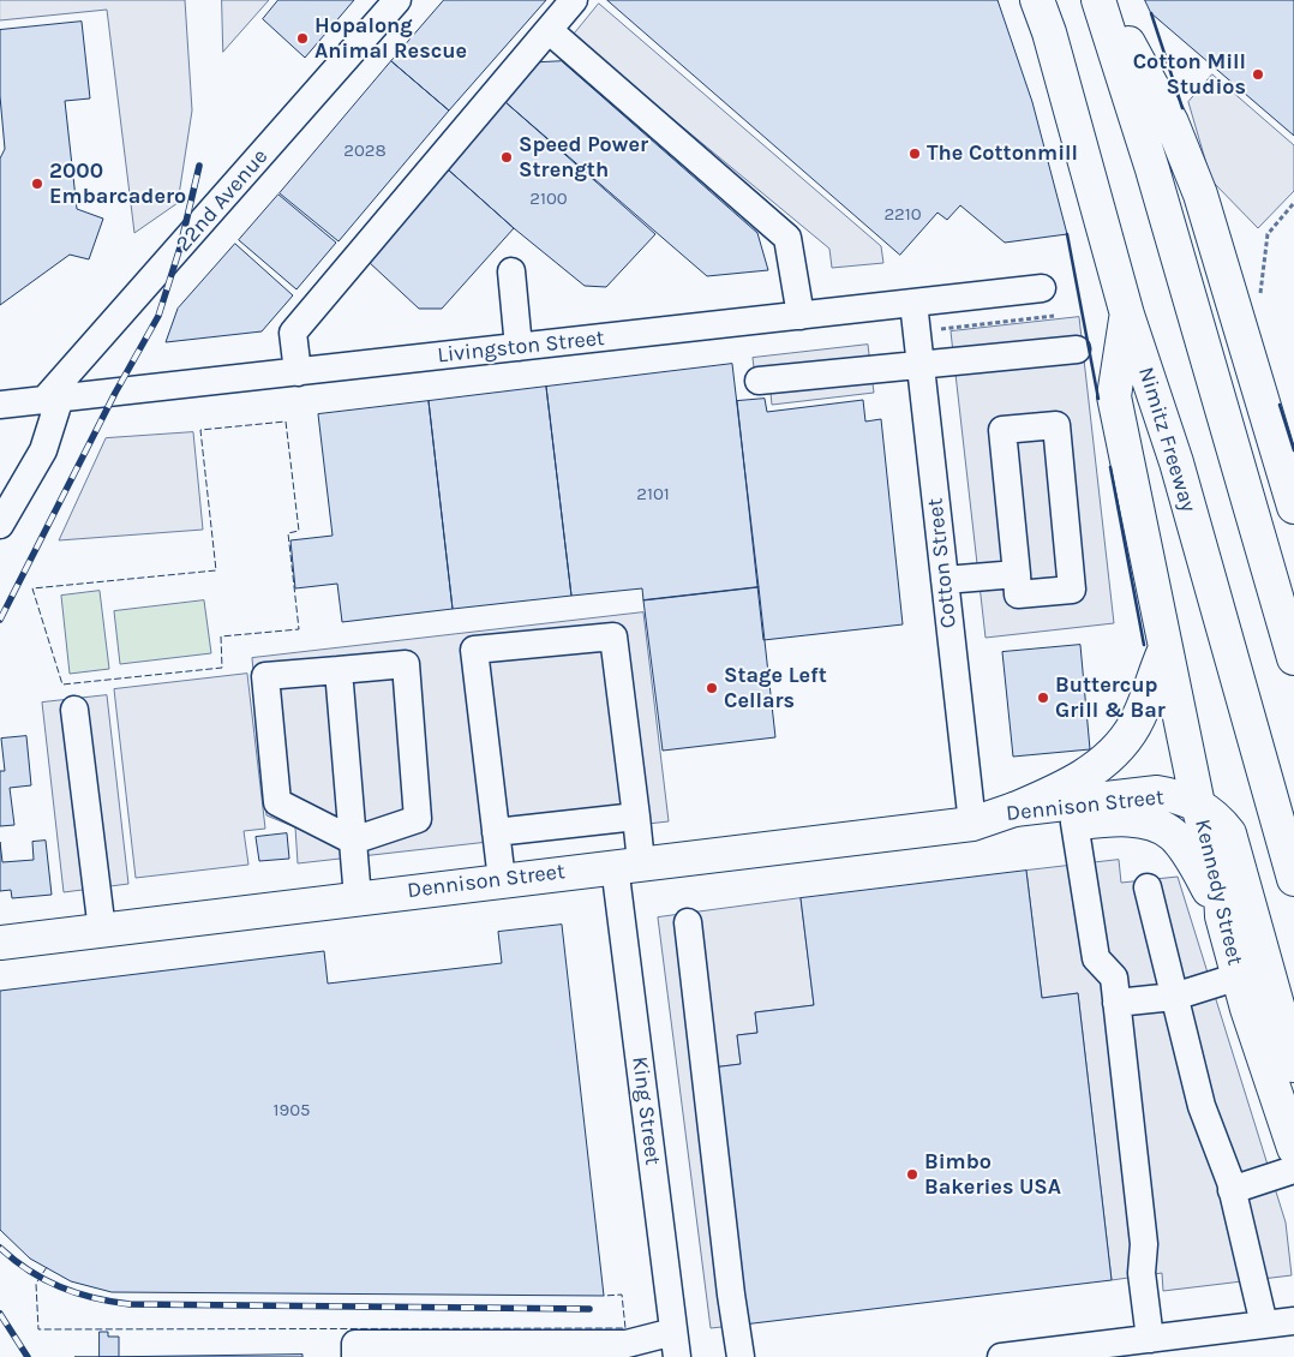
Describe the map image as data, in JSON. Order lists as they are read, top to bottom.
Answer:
{
  "streets": {
    "main road": ["Nimitz Freeway", "Dennison Street", "Kennedy Street"],
    "street": [
      "22nd Avenue",
      "Livingston Street",
      "Cotton Street",
      "King Street"
    ]
  },
  "crossings": [
    ["22nd Avenue", "Livingston Street"],
    ["Livingston Street", "Cotton Street"],
    ["Cotton Street", "Dennison Street"],
    ["Dennison Street", "Kennedy Street"],
    ["Dennison Street", "King Street"]
  ],
  "places": [
    "Hopalong Animal Rescue",
    "Cotton Mill Studios",
    "The Cottonmill",
    "Speed Power Strength",
    "2000 Embarcadero",
    "Stage Left Cellars",
    "Buttercup Grill & Bar",
    "Bimbo Bakeries USA"
  ],
  "house_numbers": [
    "2028",
    "2100",
    "2210",
    "2101",
    "1905"
  ]
}
